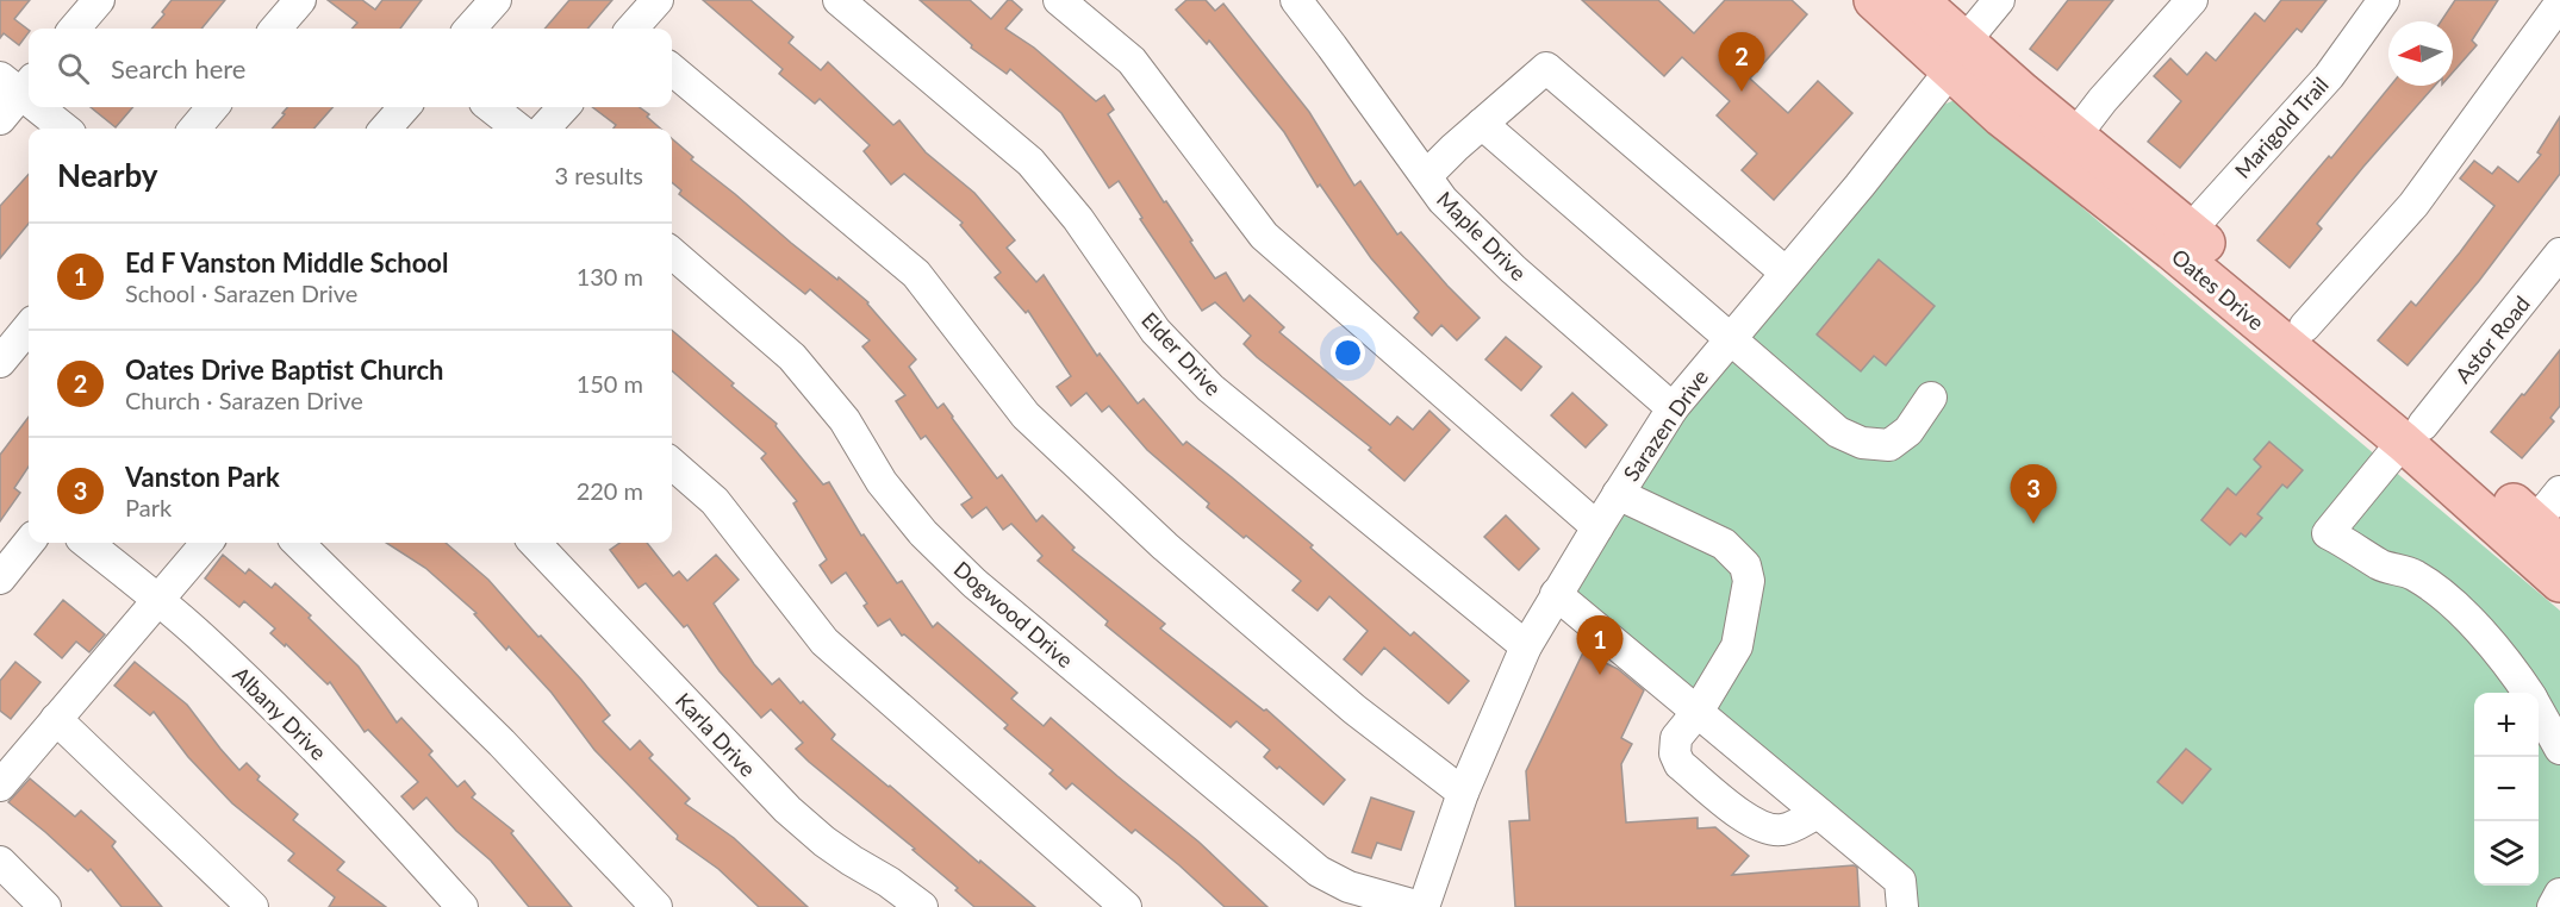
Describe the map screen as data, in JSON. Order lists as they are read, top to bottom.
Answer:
{
  "streets": {
    "main road": ["Oates Drive"],
    "street": [
      "Marigold Trail",
      "Maple Drive",
      "Astor Road",
      "Elder Drive",
      "Sarazen Drive",
      "Dogwood Drive",
      "Albany Drive",
      "Karla Drive"
    ]
  },
  "crossings": [
    ["Marigold Trail", "Oates Drive"],
    ["Maple Drive", "Sarazen Drive"],
    ["Oates Drive", "Astor Road"],
    ["Oates Drive", "Sarazen Drive"],
    ["Elder Drive", "Sarazen Drive"],
    ["Sarazen Drive", "Dogwood Drive"]
  ],
  "north": "left",
  "page": {
    "search": "Search here",
    "pins": ["2", "3", "1"],
    "heading": ["Nearby", "3 results"],
    "list": [
      {
        "mark": "1",
        "name": "Ed F Vanston Middle School",
        "note": "School · Sarazen Drive",
        "value": "130 m"
      },
      {
        "mark": "2",
        "name": "Oates Drive Baptist Church",
        "note": "Church · Sarazen Drive",
        "value": "150 m"
      },
      {
        "mark": "3",
        "name": "Vanston Park",
        "note": "Park",
        "value": "220 m"
      }
    ],
    "map_buttons": ["+", "−"]
  }
}
